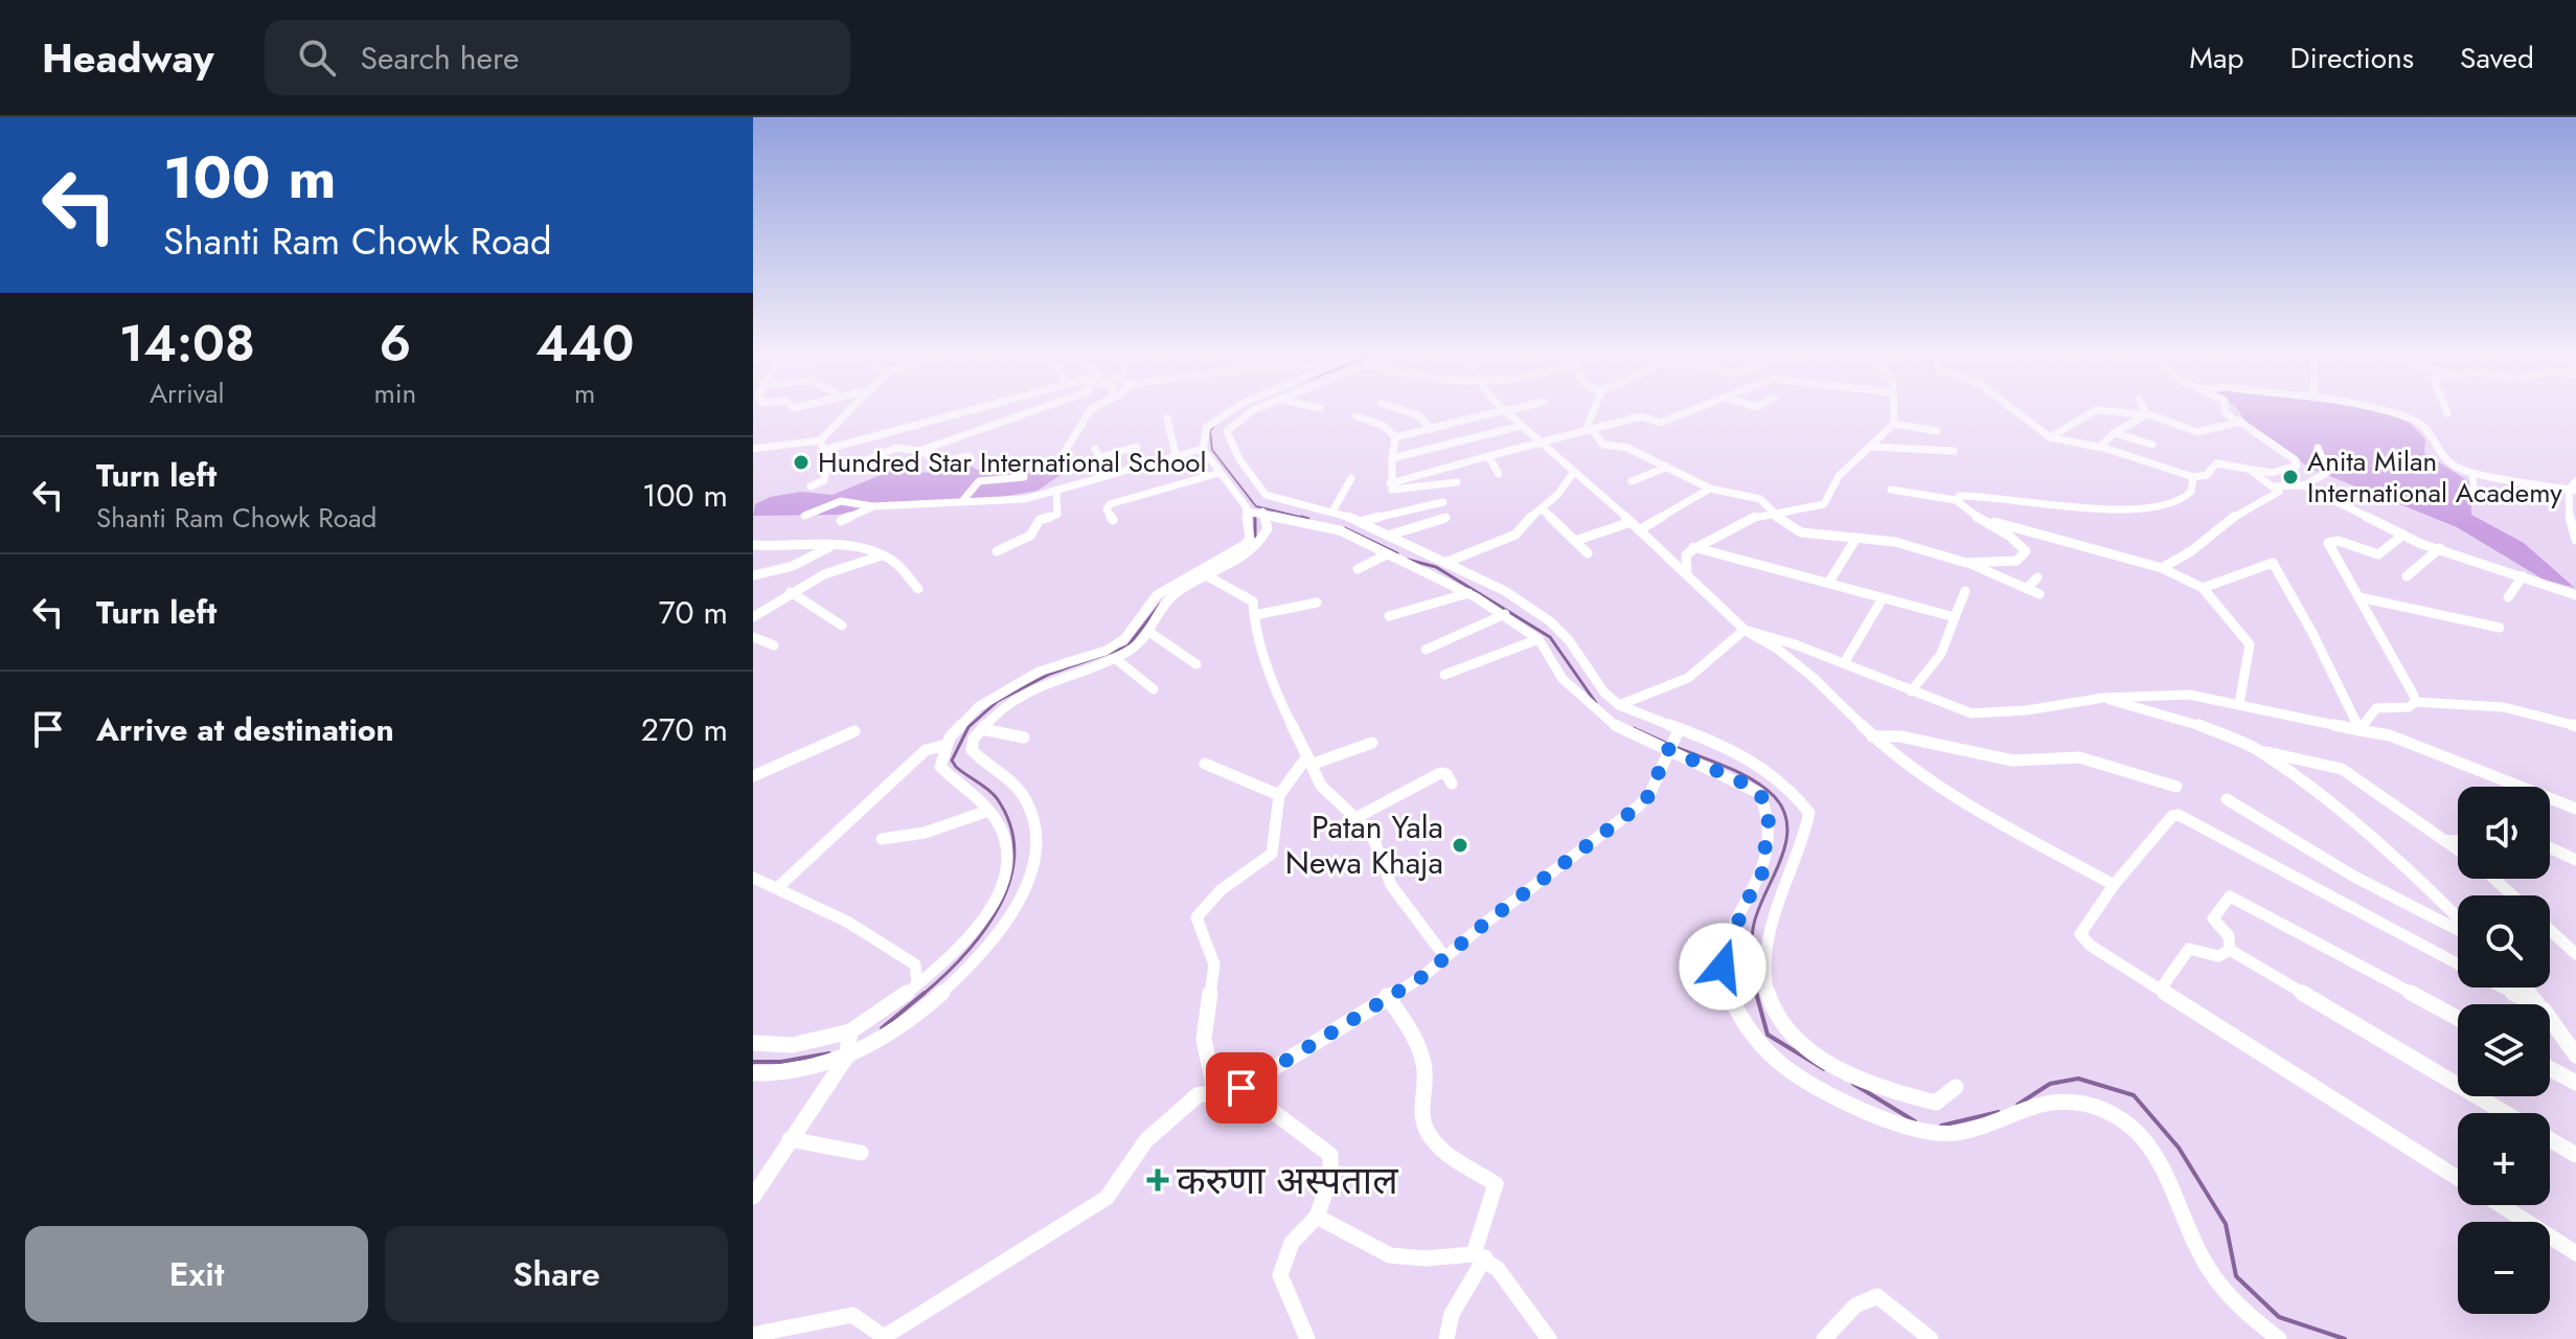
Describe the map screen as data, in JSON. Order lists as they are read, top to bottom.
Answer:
{
  "places": {
    "other": ["Hundred Star International School", "Anita Milan International Academy", "Patan Yala Newa Khaja"],
    "health": ["करुणा अस्पताल"]
  },
  "page": {
    "header": "Headway",
    "search": "Search here",
    "nav": ["Map", "Directions", "Saved"],
    "turn": ["100 m", "Shanti Ram Chowk Road"],
    "eta": [
      "14:08",
      "Arrival",
      "6",
      "min",
      "440",
      "m"
    ],
    "list": [
      {
        "name": "Turn left",
        "note": "Shanti Ram Chowk Road",
        "value": "100 m"
      },
      {
        "name": "Turn left",
        "value": "70 m"
      },
      {
        "name": "Arrive at destination",
        "value": "270 m"
      }
    ],
    "map_buttons": ["+", "−"],
    "buttons": ["Exit", "Share"]
  }
}
